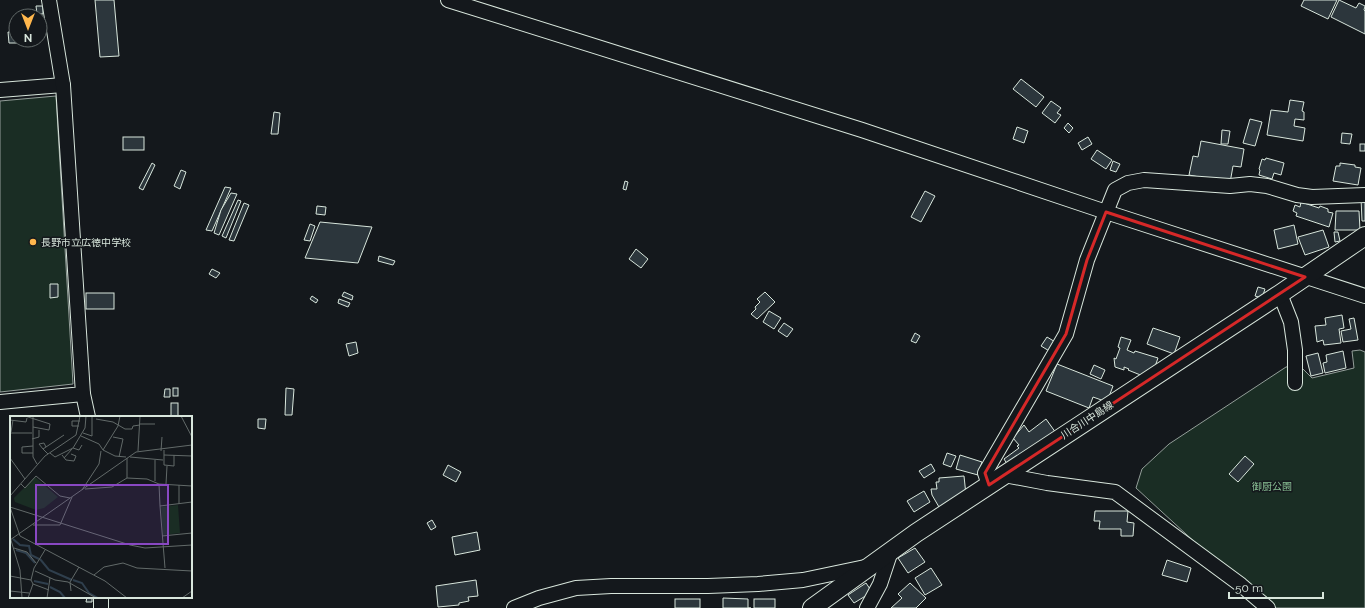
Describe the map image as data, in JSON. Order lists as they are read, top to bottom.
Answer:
{
  "streets": {
    "main road": ["川合川中島線"]
  },
  "parks": ["御厨公園"],
  "places": ["長野市立広徳中学校"],
  "scale_bar": "50 m",
  "north": "bottom"
}
